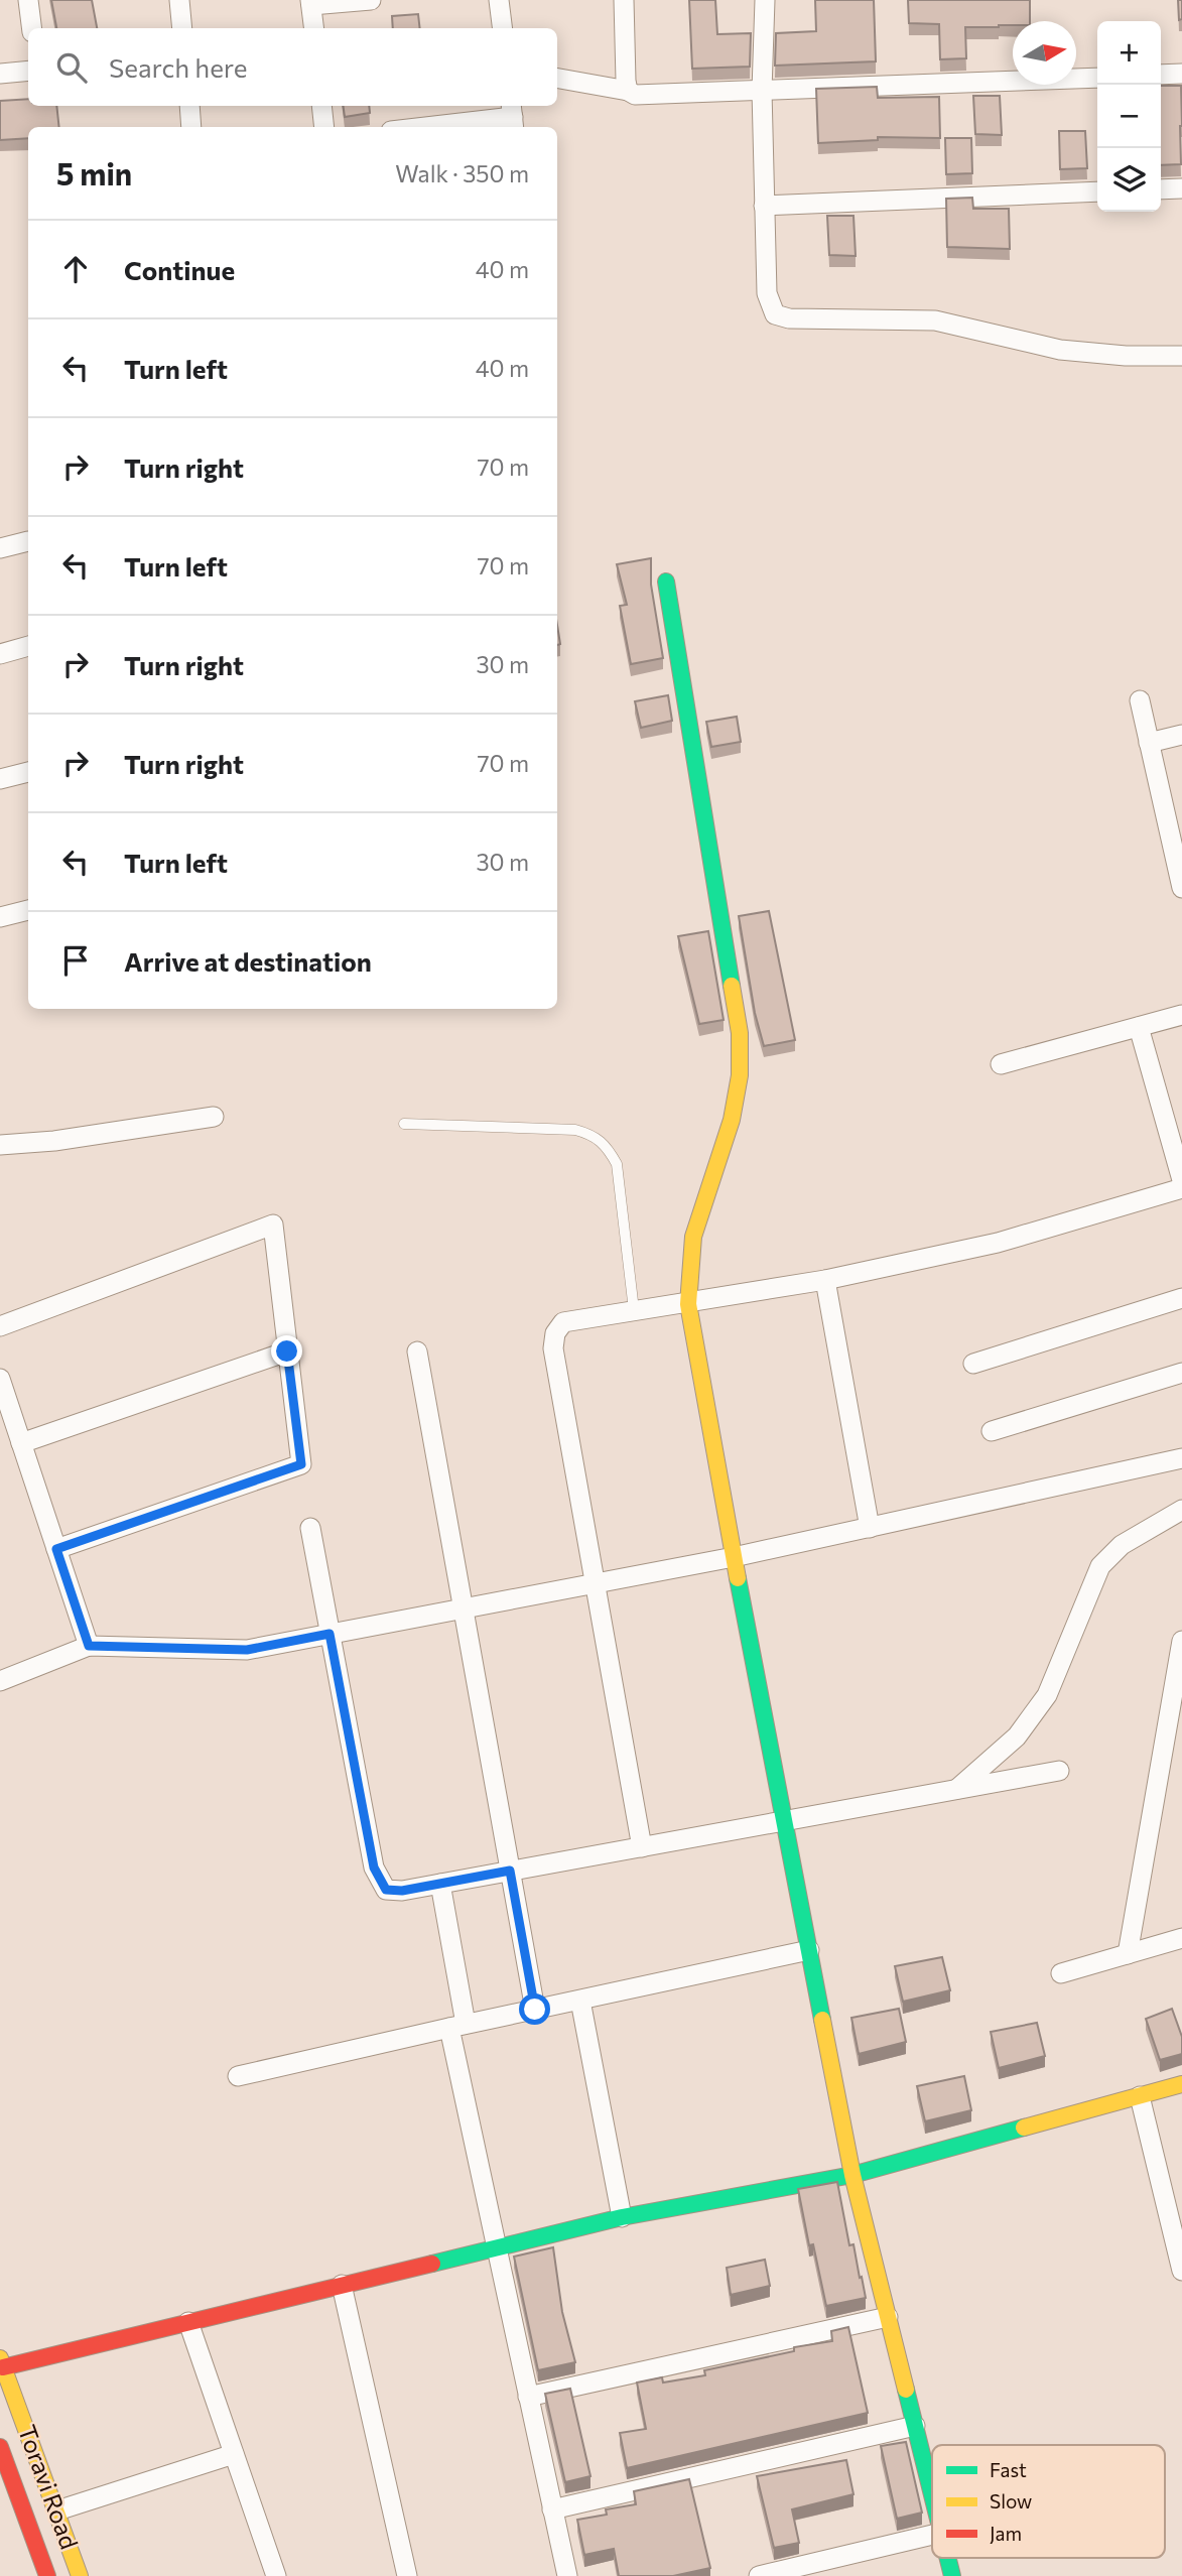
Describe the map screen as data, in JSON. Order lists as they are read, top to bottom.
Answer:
{
  "streets": {
    "main road": ["Toravi Road"]
  },
  "legend": ["Fast", "Slow", "Jam"],
  "north": "right",
  "page": {
    "map_buttons": ["+", "−"],
    "search": "Search here",
    "heading": ["5 min", "Walk · 350 m"],
    "list": [
      ["Continue", "40 m"],
      ["Turn left", "40 m"],
      ["Turn right", "70 m"],
      ["Turn left", "70 m"],
      ["Turn right", "30 m"],
      ["Turn right", "70 m"],
      ["Turn left", "30 m"],
      "Arrive at destination"
    ]
  }
}
